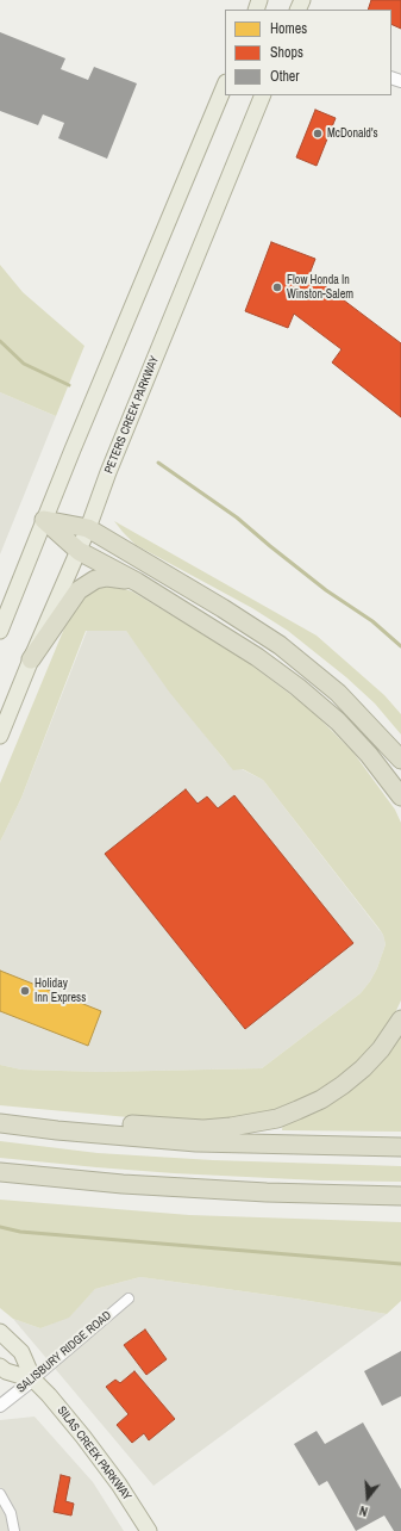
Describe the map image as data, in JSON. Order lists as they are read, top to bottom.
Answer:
{
  "streets": {
    "main road": ["PETERS CREEK PARKWAY", "SILAS CREEK PARKWAY"],
    "street": ["SALISBURY RIDGE ROAD"]
  },
  "crossings": [
    ["SALISBURY RIDGE ROAD", "SILAS CREEK PARKWAY"]
  ],
  "places": ["McDonald's", "Flow Honda In Winston-Salem", "Holiday Inn Express"],
  "legend": ["Homes", "Shops", "Other"],
  "north": "bottom"
}
